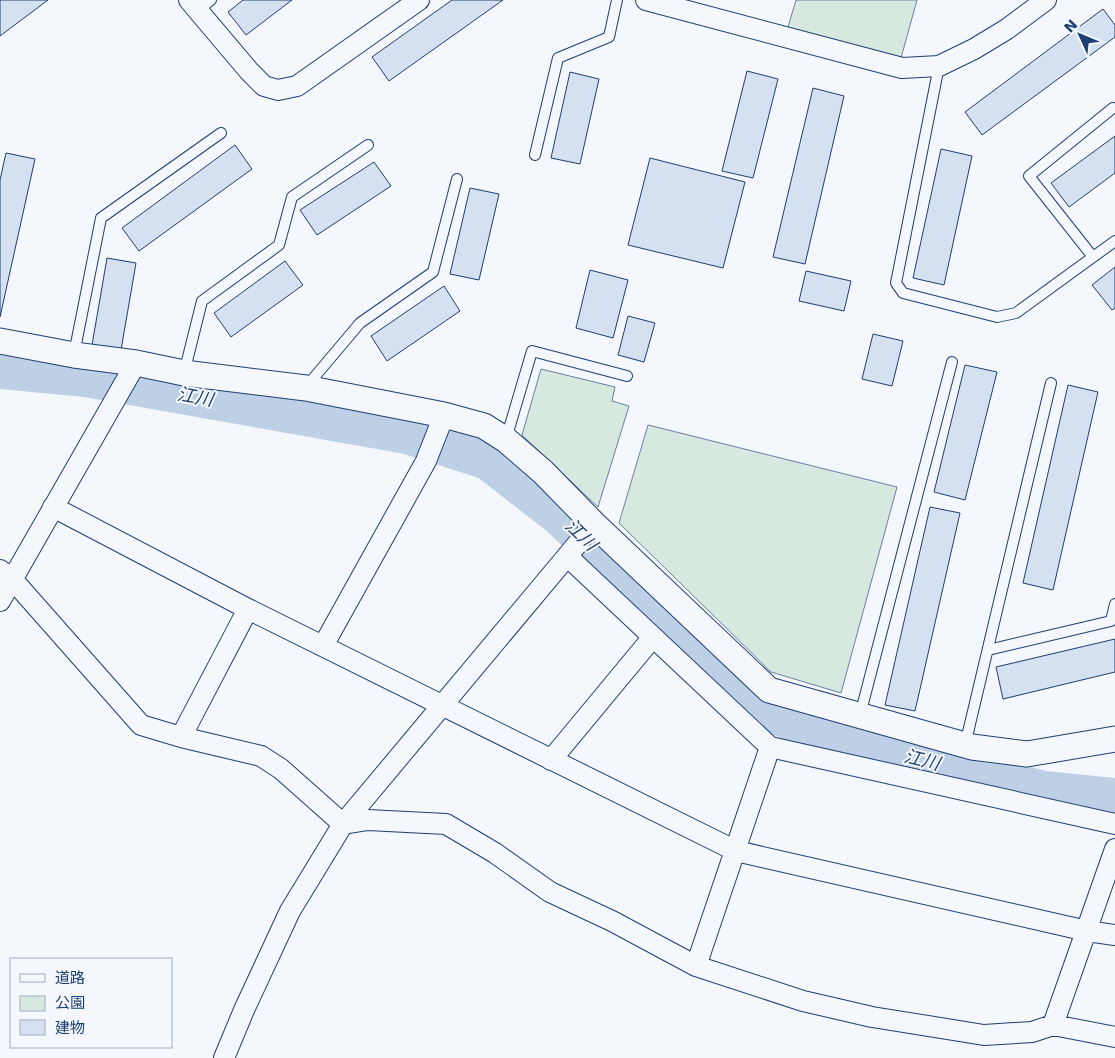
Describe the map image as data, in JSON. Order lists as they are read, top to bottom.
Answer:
{
  "water": ["江川"],
  "legend": ["道路", "公園", "建物"],
  "north": "top left"
}
